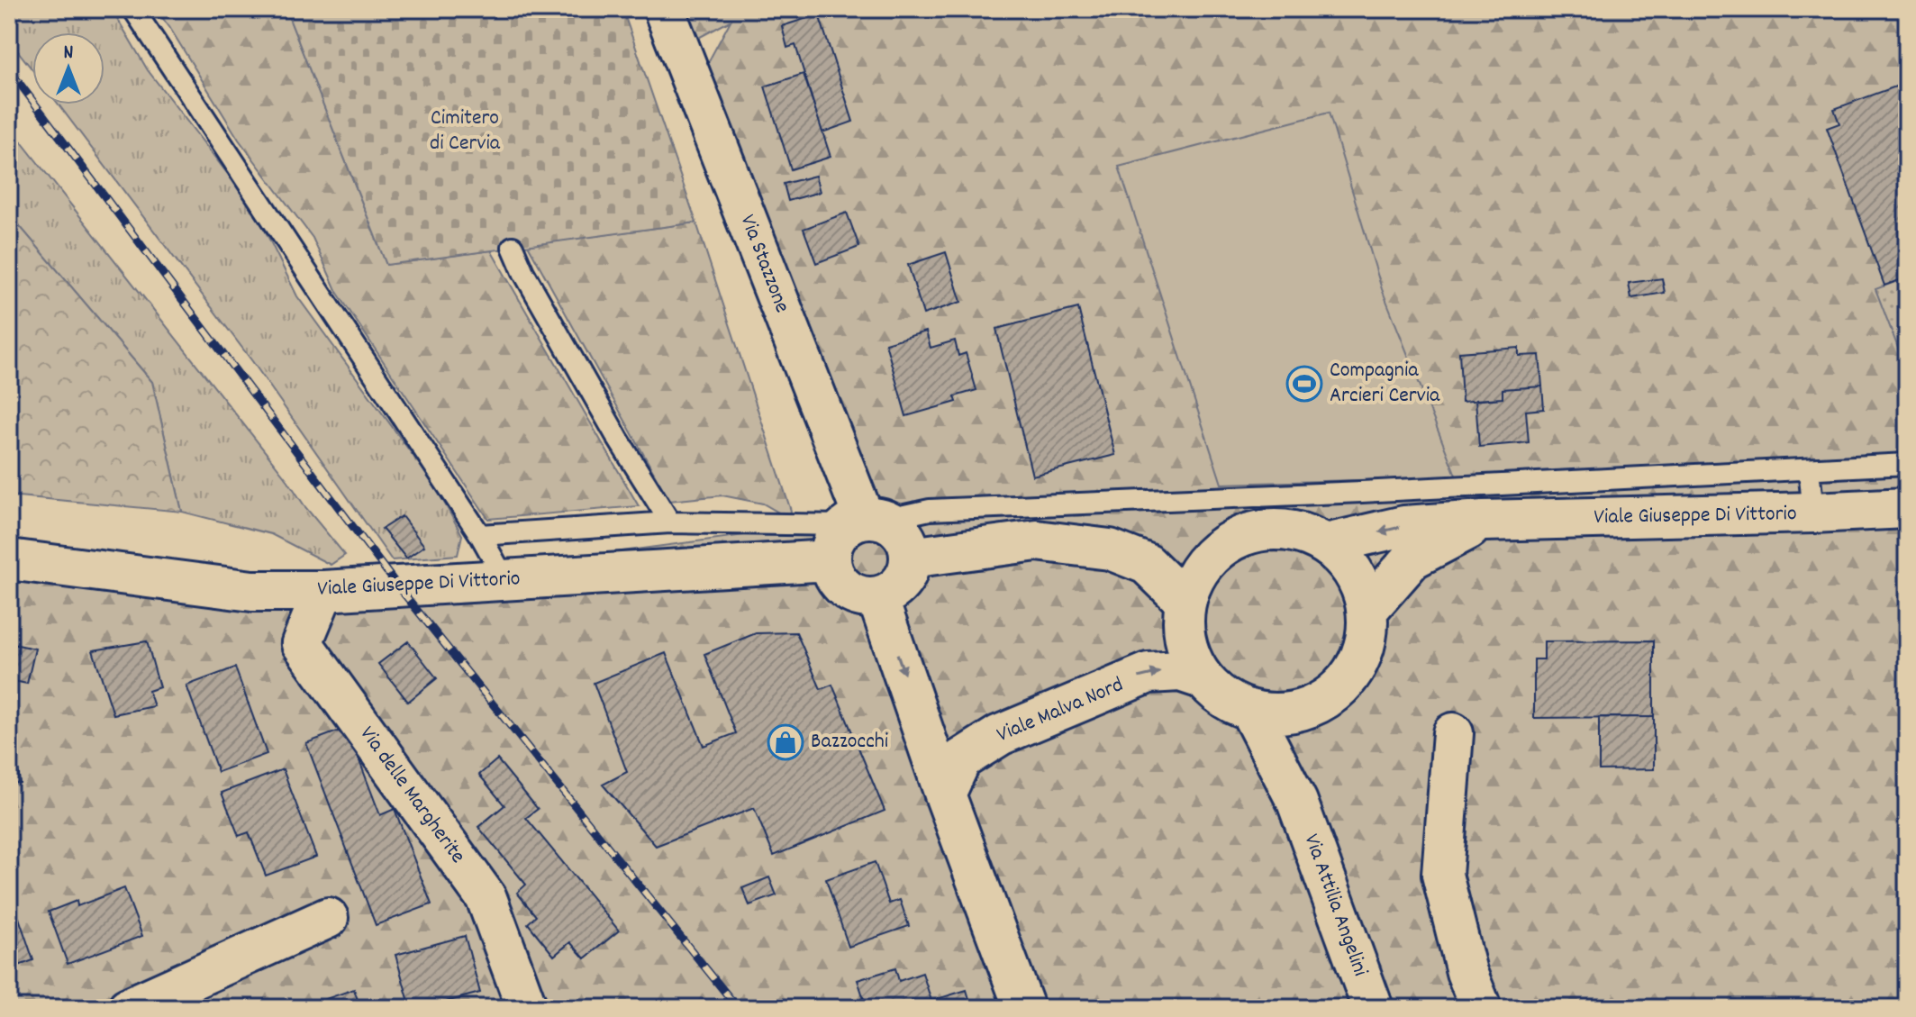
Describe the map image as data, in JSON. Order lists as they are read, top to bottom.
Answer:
{
  "streets": {
    "street": [
      "Via Stazzone",
      "Viale Giuseppe Di Vittorio",
      "Viale Malva Nord",
      "Via delle Margherite",
      "Via Attilia Angelini"
    ]
  },
  "crossings": [
    ["Via Stazzone", "Viale Giuseppe Di Vittorio"],
    ["Viale Giuseppe Di Vittorio", "Viale Malva Nord"],
    ["Viale Giuseppe Di Vittorio", "Via delle Margherite"],
    ["Viale Giuseppe Di Vittorio", "Via Attilia Angelini"],
    ["Viale Malva Nord", "Via Attilia Angelini"]
  ],
  "one_way": ["Viale Malva Nord"],
  "parks": ["Cimitero di Cervia"],
  "places": {
    "sports": ["Compagnia Arcieri Cervia"],
    "shop": ["Bazzocchi"]
  },
  "north": "top"
}
